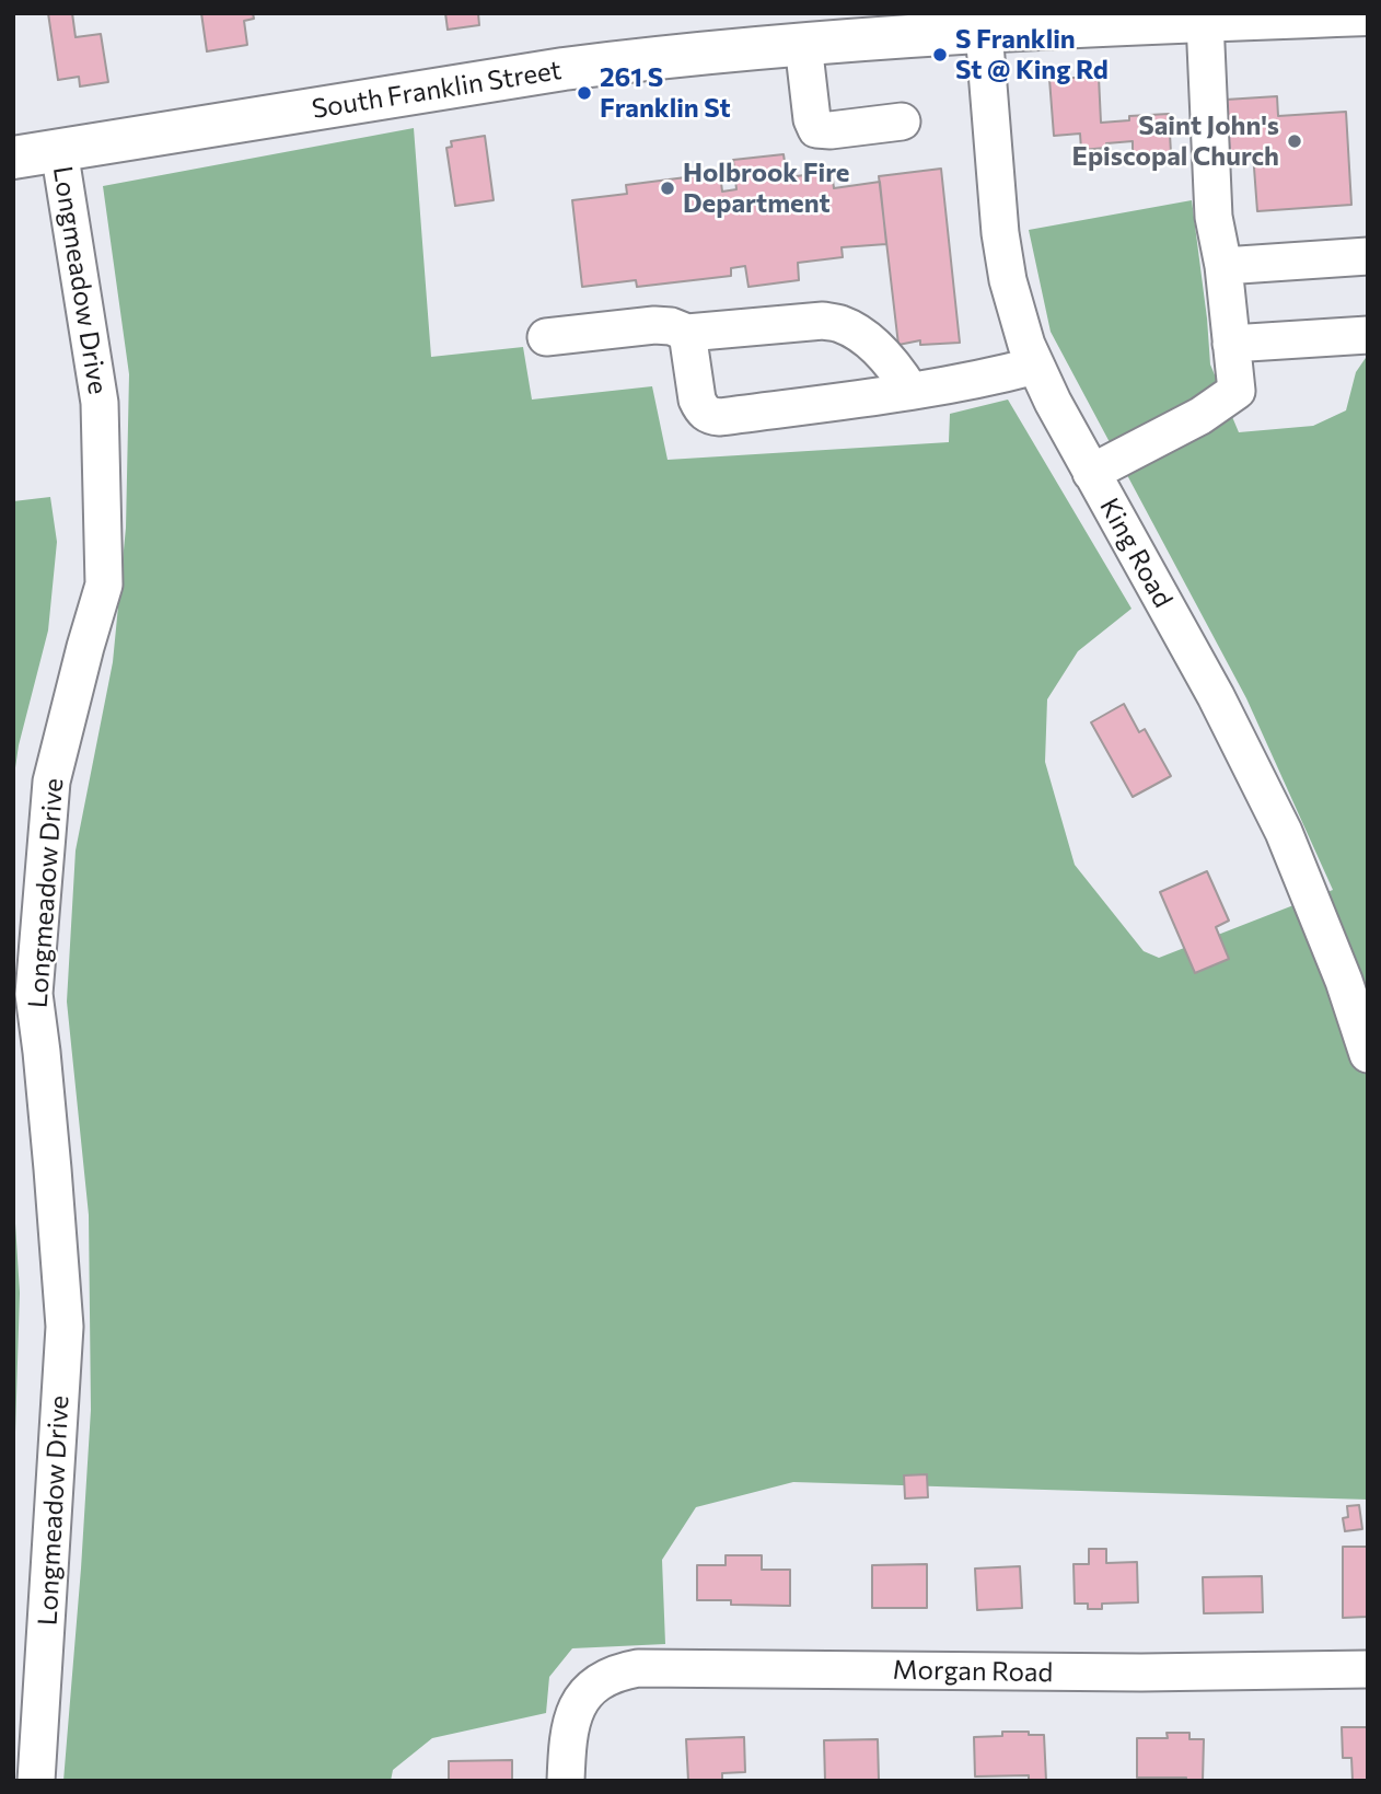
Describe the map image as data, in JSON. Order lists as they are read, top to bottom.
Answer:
{
  "streets": {
    "main road": ["South Franklin Street"],
    "street": ["Longmeadow Drive", "King Road", "Morgan Road"]
  },
  "crossings": [
    ["South Franklin Street", "Longmeadow Drive"],
    ["South Franklin Street", "King Road"]
  ],
  "places": [
    "S Franklin St @ King Rd",
    "261 S Franklin St",
    "Saint John's Episcopal Church",
    "Holbrook Fire Department"
  ]
}
